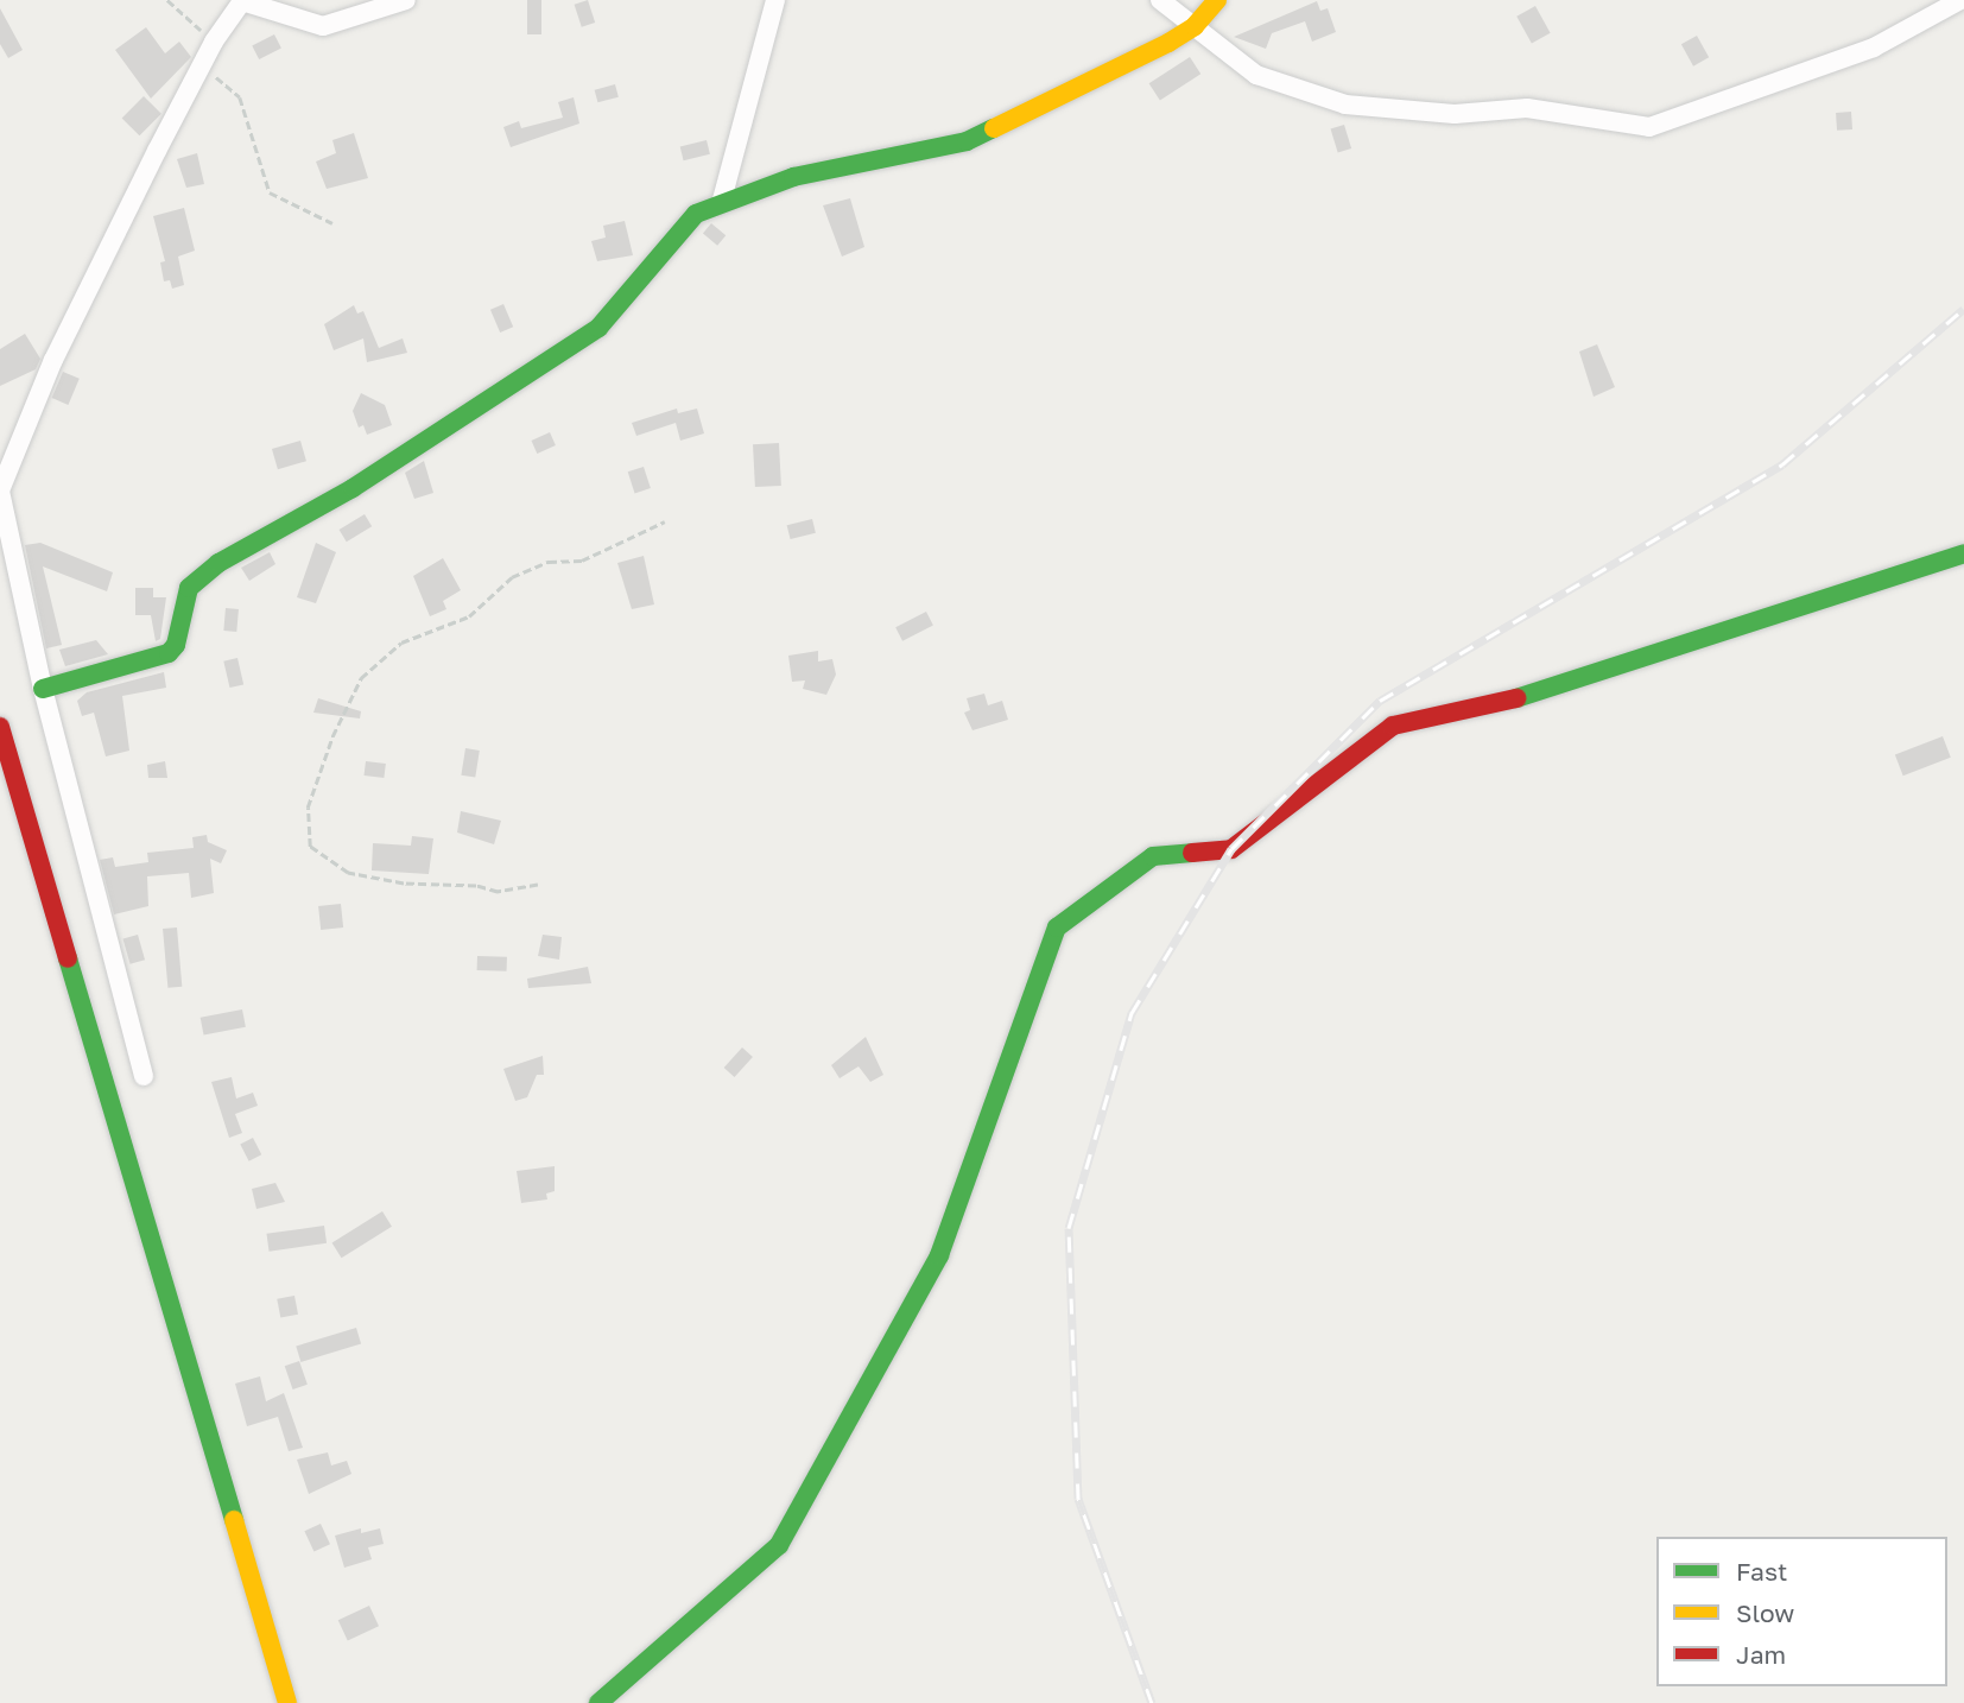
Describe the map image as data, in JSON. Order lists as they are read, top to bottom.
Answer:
{
  "legend": ["Fast", "Slow", "Jam"]
}
